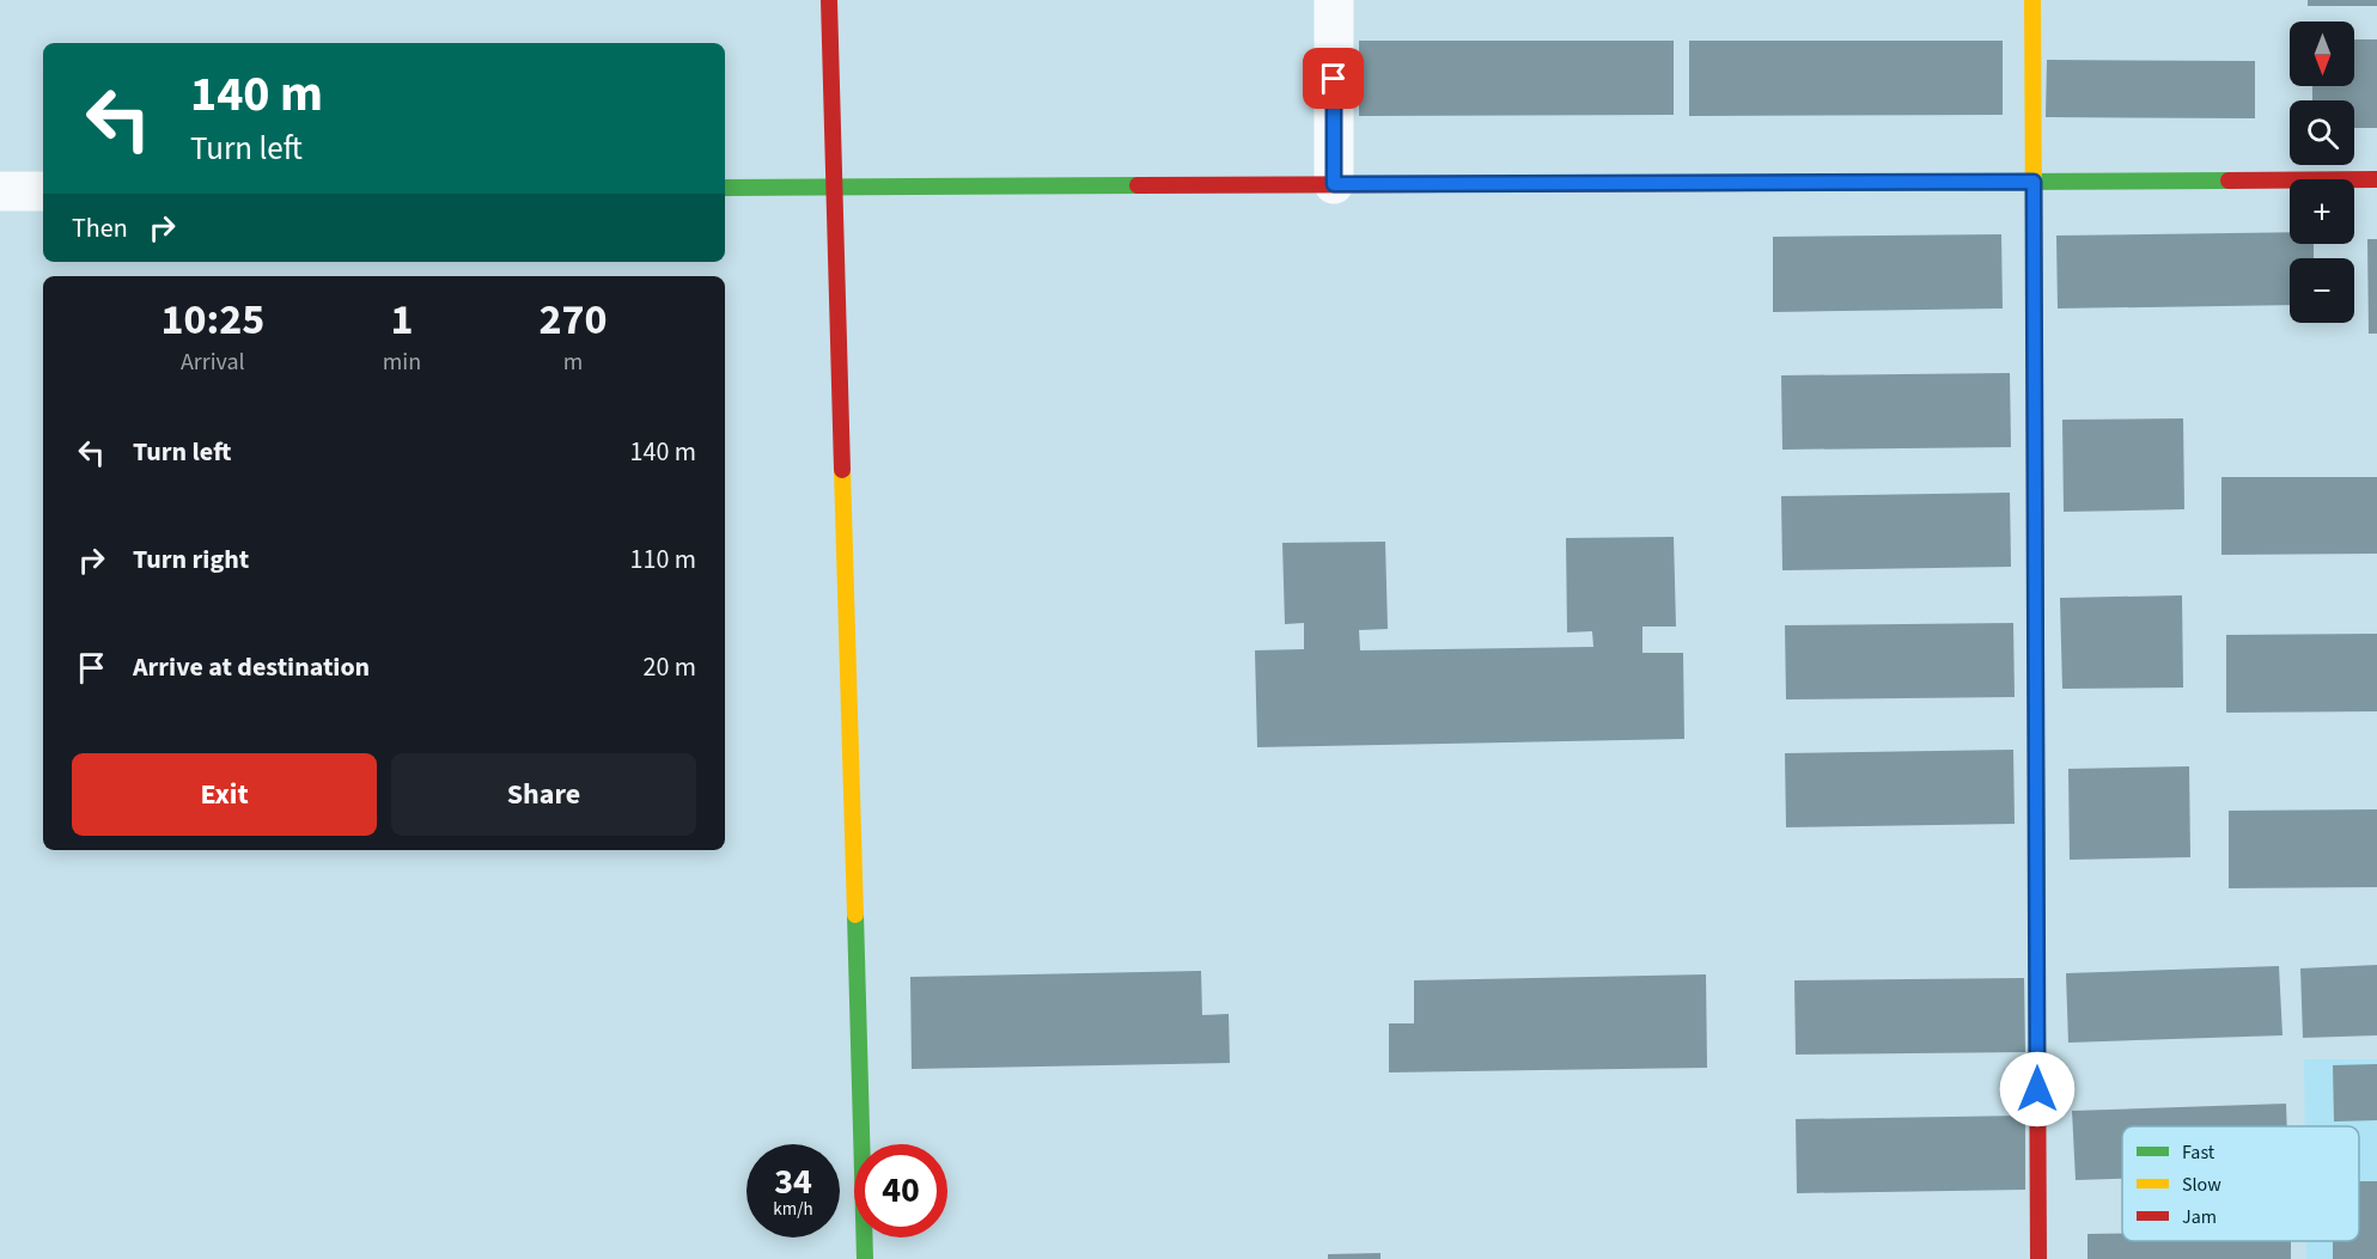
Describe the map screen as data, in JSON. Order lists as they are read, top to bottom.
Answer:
{
  "legend": ["Fast", "Slow", "Jam"],
  "north": "bottom",
  "page": {
    "map_buttons": ["+", "−"],
    "turn": ["140 m", "Turn left"],
    "then": "Then",
    "eta": [
      "10:25",
      "Arrival",
      "1",
      "min",
      "270",
      "m"
    ],
    "list": [
      {
        "name": "Turn left",
        "value": "140 m"
      },
      {
        "name": "Turn right",
        "value": "110 m"
      },
      {
        "name": "Arrive at destination",
        "value": "20 m"
      }
    ],
    "buttons": ["Exit", "Share"],
    "speed": "34 km/h",
    "limit": "40"
  }
}
